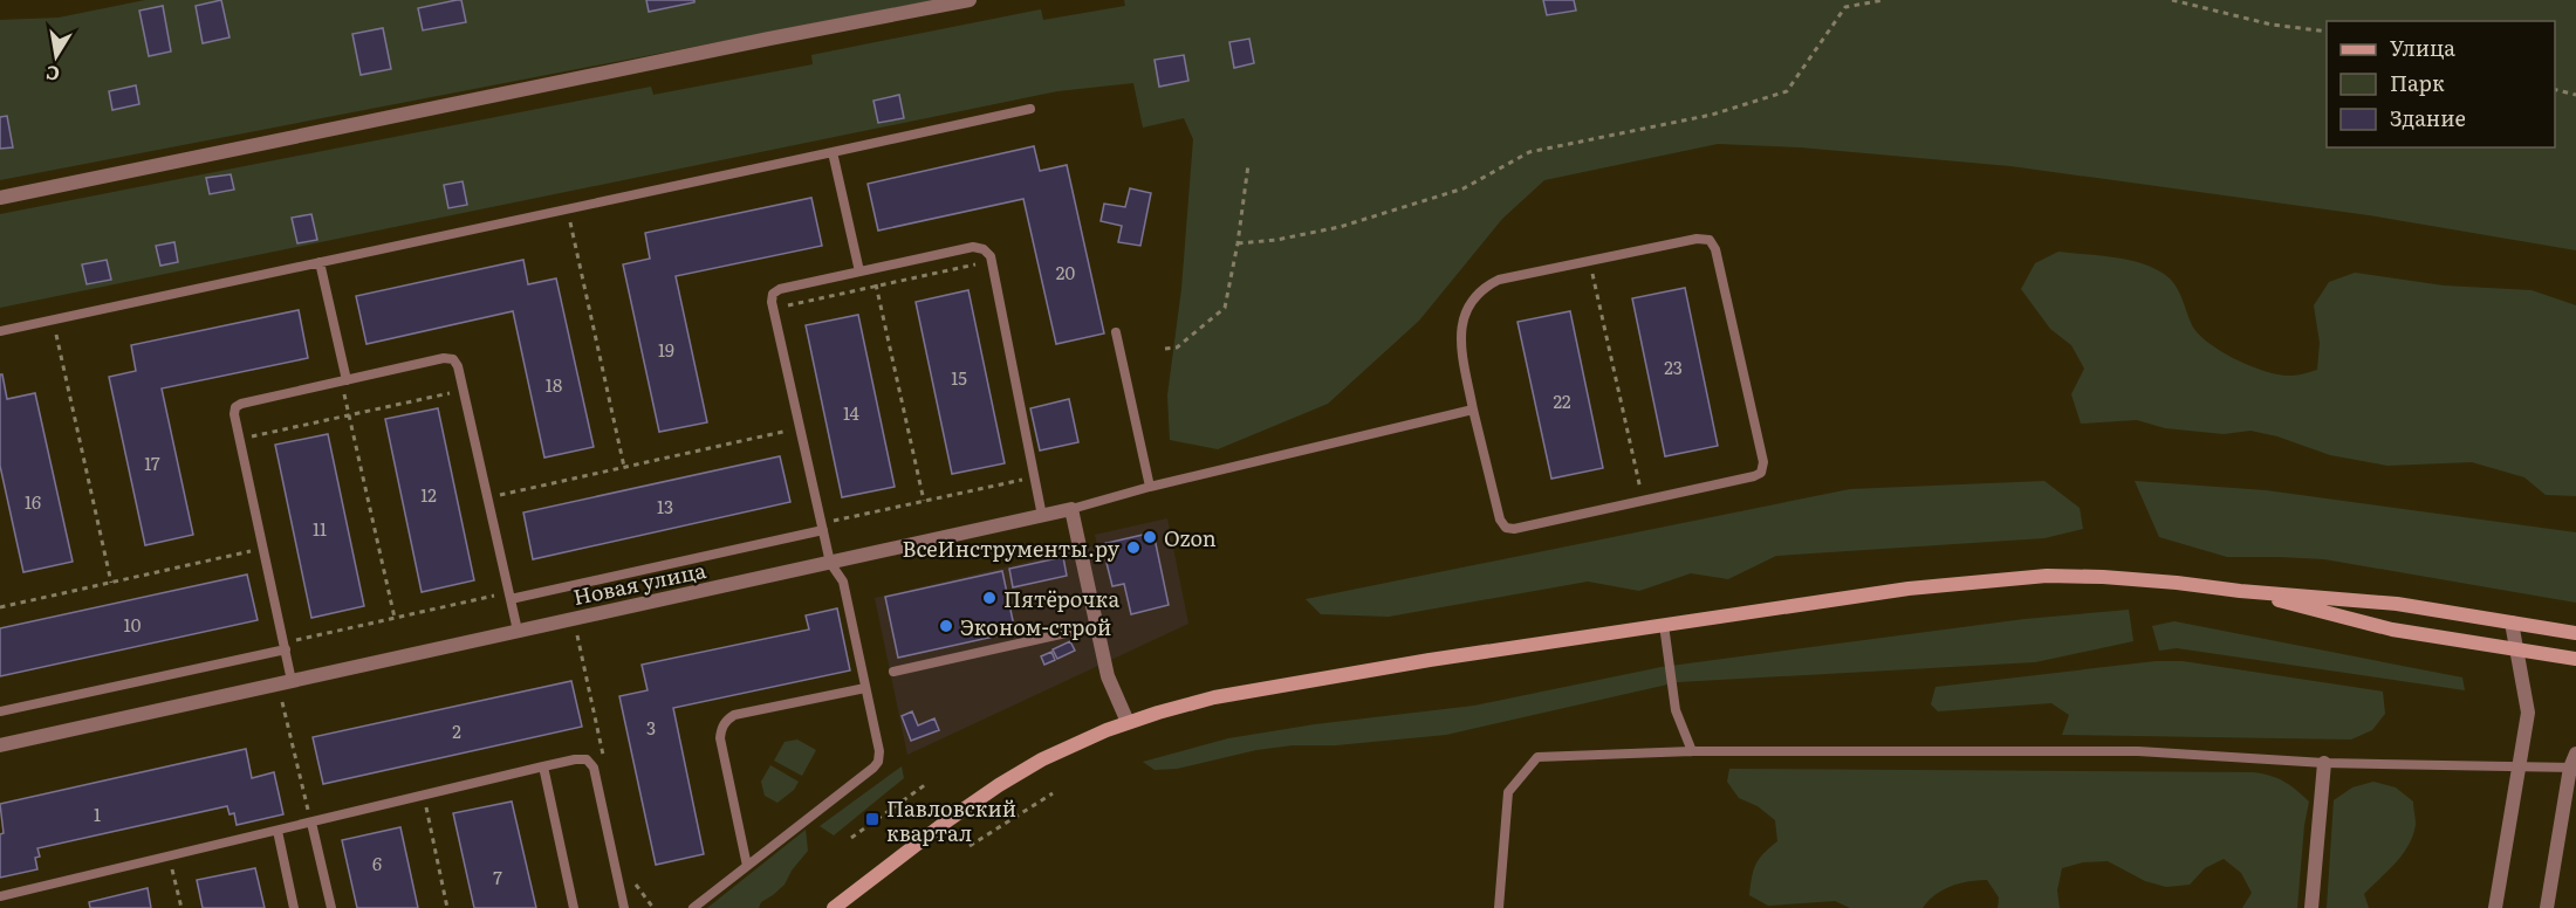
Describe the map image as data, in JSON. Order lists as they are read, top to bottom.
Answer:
{
  "streets": {
    "street": ["Новая улица"]
  },
  "places": {
    "other": [
      "Ozon",
      "ВсеИнструменты.ру",
      "Пятёрочка",
      "Эконом-строй"
    ],
    "transit": ["Павловский квартал"]
  },
  "house_numbers": [
    "20",
    "19",
    "23",
    "15",
    "18",
    "22",
    "14",
    "17",
    "12",
    "16",
    "13",
    "11",
    "10",
    "3",
    "2",
    "1",
    "6",
    "7"
  ],
  "legend": ["Улица", "Парк", "Здание"],
  "north": "bottom"
}
